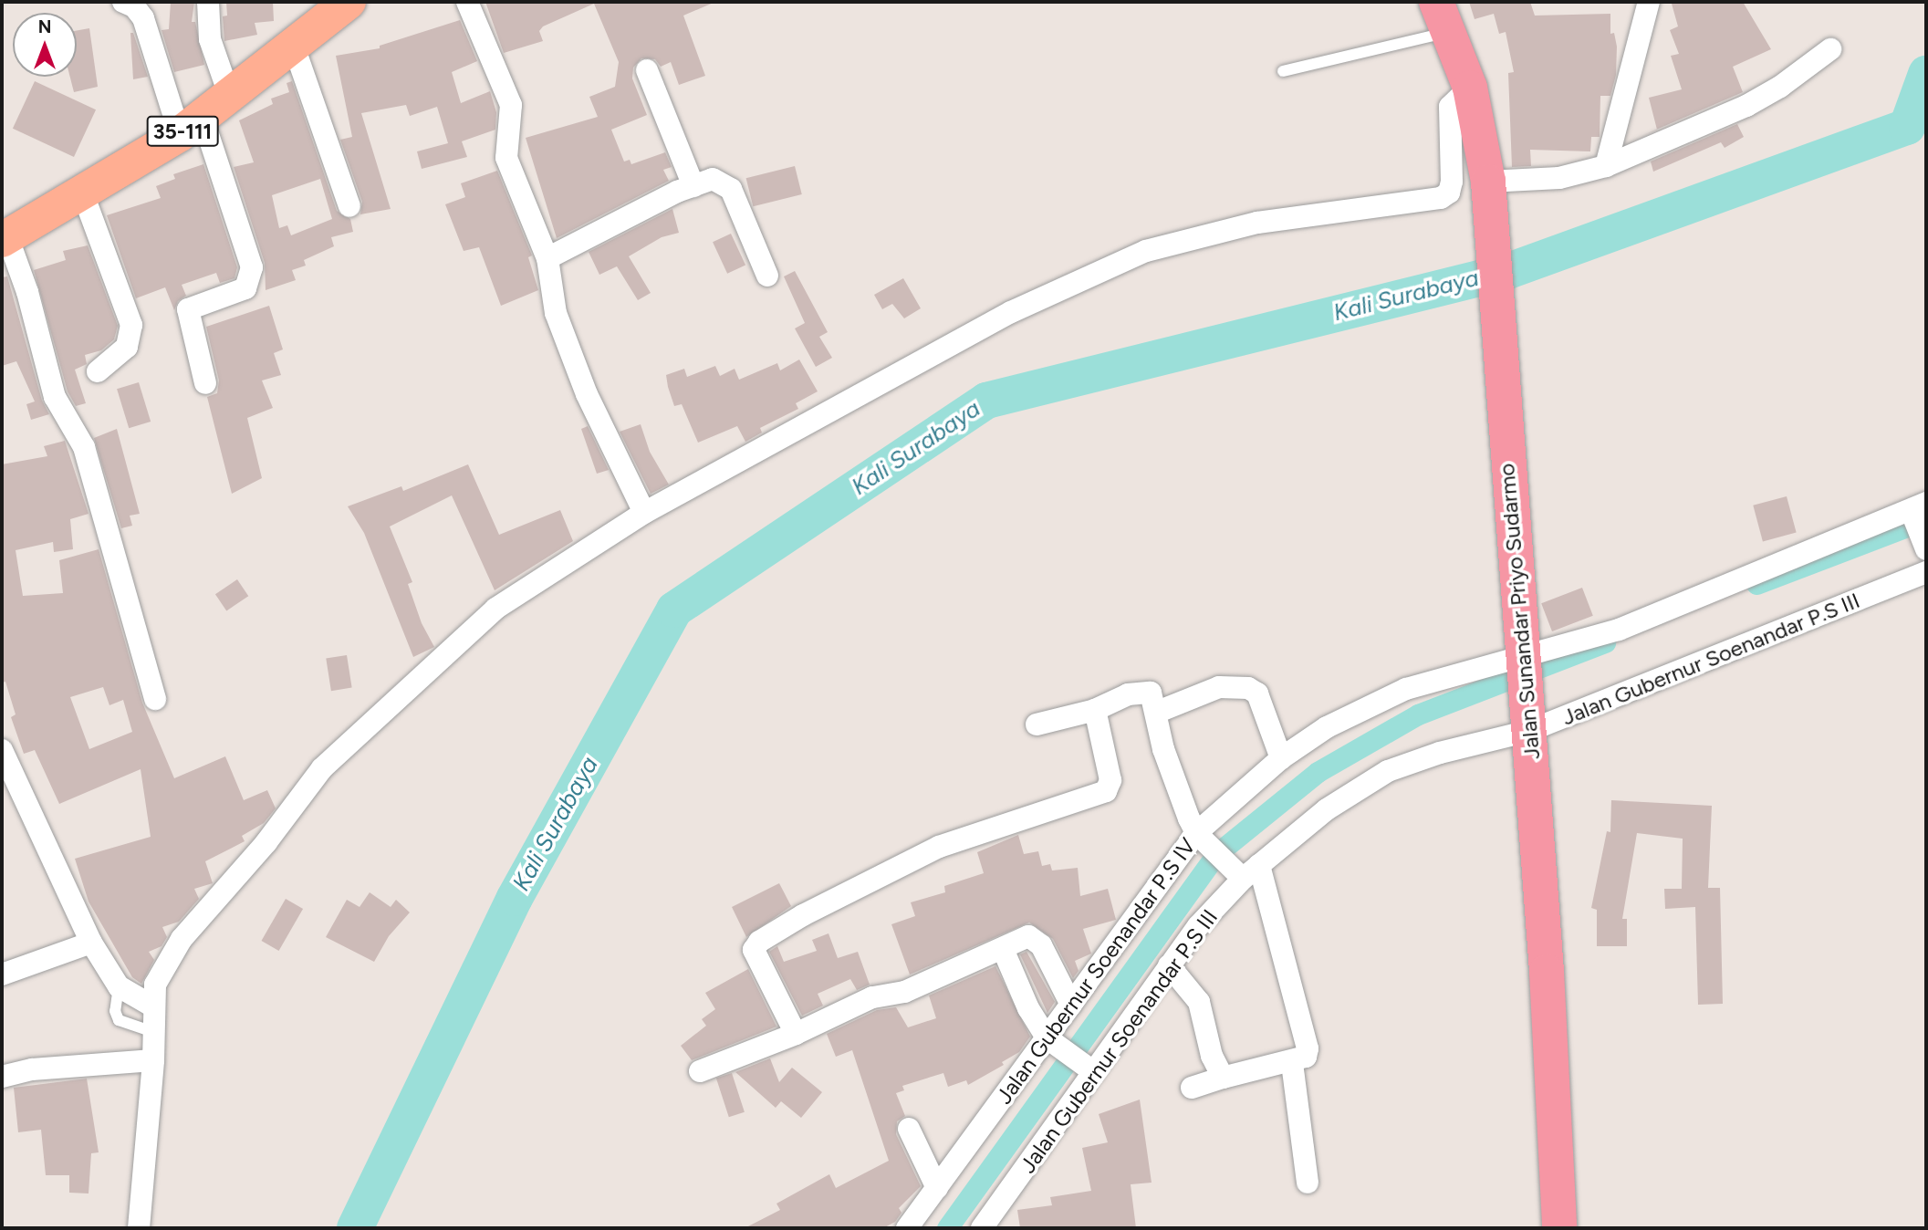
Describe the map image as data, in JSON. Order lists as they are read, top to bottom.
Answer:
{
  "streets": {
    "highway": ["Jalan Sunandar Priyo Sudarmo"],
    "main road": ["35-111"],
    "street": ["Jalan Gubernur Soenandar P.S III", "Jalan Gubernur Soenandar P.S IV"]
  },
  "crossings": [
    ["Jalan Sunandar Priyo Sudarmo", "Jalan Gubernur Soenandar P.S III"],
    ["Jalan Sunandar Priyo Sudarmo", "Jalan Gubernur Soenandar P.S IV"]
  ],
  "water": ["Kali Surabaya"],
  "north": "top"
}
